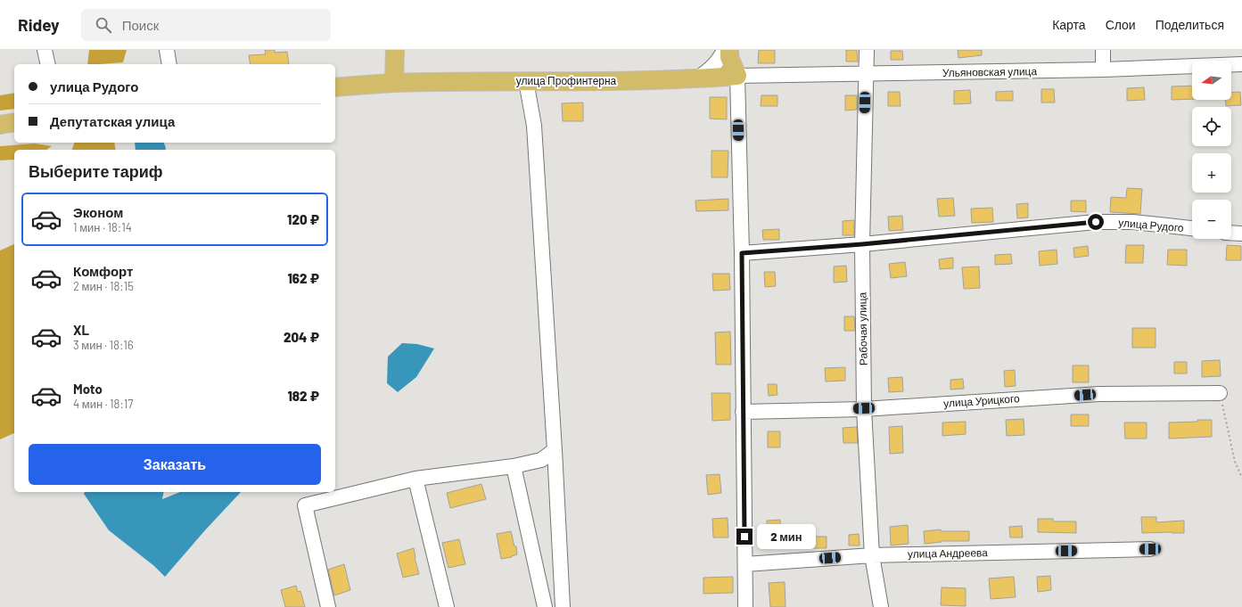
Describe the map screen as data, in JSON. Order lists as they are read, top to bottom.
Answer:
{
  "streets": {
    "main road": ["улица Профинтерна"],
    "street": [
      "Ульяновская улица",
      "улица Рудого",
      "Рабочая улица",
      "улица Урицкого",
      "улица Андреева"
    ]
  },
  "crossings": [
    ["Ульяновская улица", "улица Профинтерна"],
    ["Ульяновская улица", "Рабочая улица"],
    ["улица Рудого", "Рабочая улица"],
    ["Рабочая улица", "улица Урицкого"],
    ["Рабочая улица", "улица Андреева"]
  ],
  "north": "left",
  "page": {
    "header": "Ridey",
    "search": "Поиск",
    "nav": ["Карта", "Слои", "Поделиться"],
    "map_buttons": ["+", "−"],
    "banner": ["улица Рудого", "Депутатская улица"],
    "heading": "Выберите тариф",
    "list": [
      {
        "name": "Эконом",
        "note": "1 мин · 18:14",
        "value": "120 ₽"
      },
      {
        "name": "Комфорт",
        "note": "2 мин · 18:15",
        "value": "162 ₽"
      },
      {
        "name": "XL",
        "note": "3 мин · 18:16",
        "value": "204 ₽"
      },
      {
        "name": "Moto",
        "note": "4 мин · 18:17",
        "value": "182 ₽"
      }
    ],
    "buttons": "Заказать",
    "bubble": "2 мин"
  }
}
